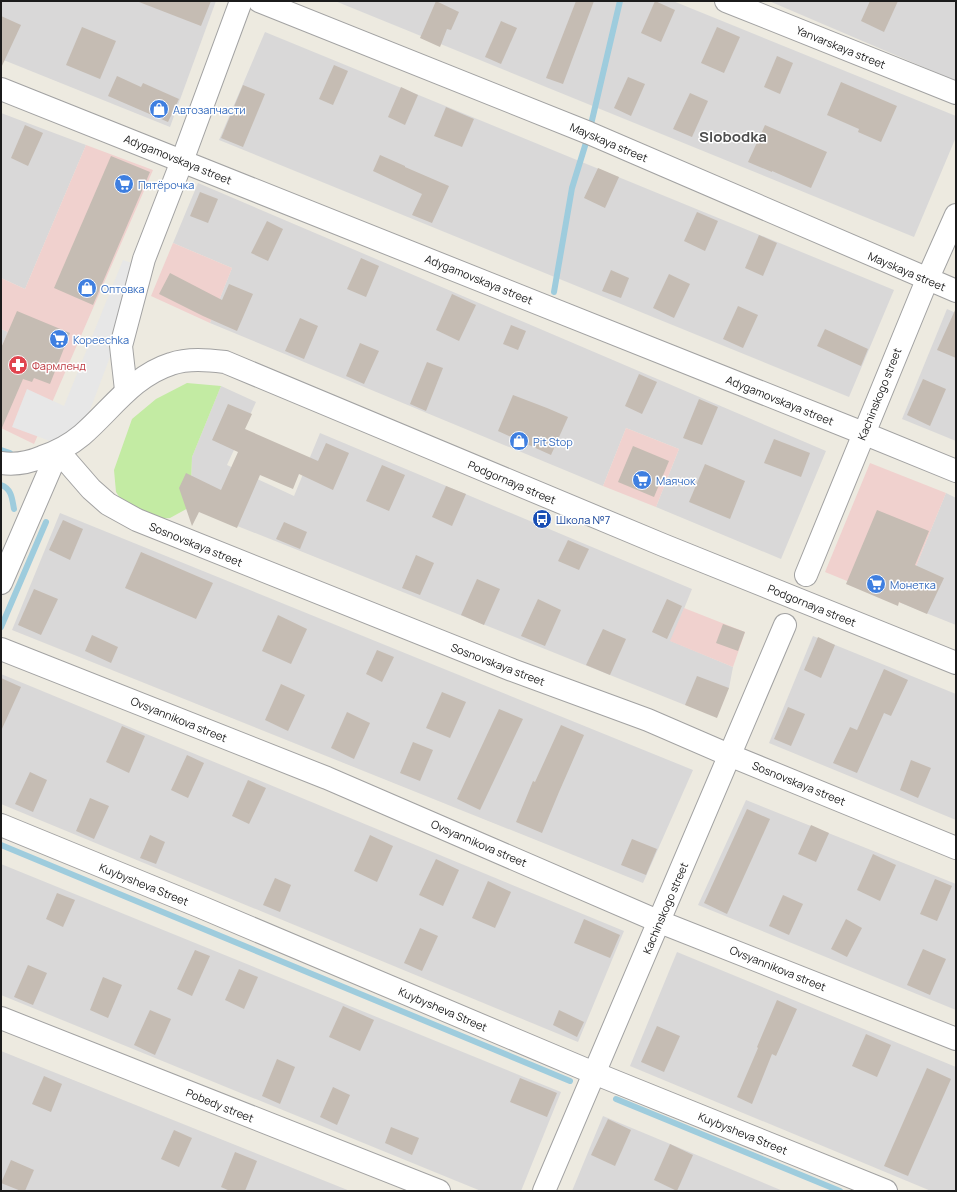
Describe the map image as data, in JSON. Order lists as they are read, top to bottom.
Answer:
{
  "streets": {
    "street": [
      "Yanvarskaya street",
      "Mayskaya street",
      "Adygamovskaya street",
      "Kachinskogo street",
      "Podgornaya street",
      "Sosnovskaya street",
      "Ovsyannikova street",
      "Kuybysheva Street",
      "Pobedy street"
    ]
  },
  "crossings": [
    ["Mayskaya street", "Kachinskogo street"],
    ["Adygamovskaya street", "Kachinskogo street"],
    ["Kachinskogo street", "Sosnovskaya street"],
    ["Kachinskogo street", "Ovsyannikova street"],
    ["Kachinskogo street", "Kuybysheva Street"],
    ["Podgornaya street", "Sosnovskaya street"]
  ],
  "districts": ["Slobodka"],
  "places": {
    "shop": ["Автозапчасти", "Оптовка", "Pit Stop"],
    "supermarket": [
      "Пятёрочка",
      "Kopeechka",
      "Маячок",
      "Монетка"
    ],
    "pharmacy": ["Фармленд"],
    "bus stop": ["Школа №7"]
  }
}
